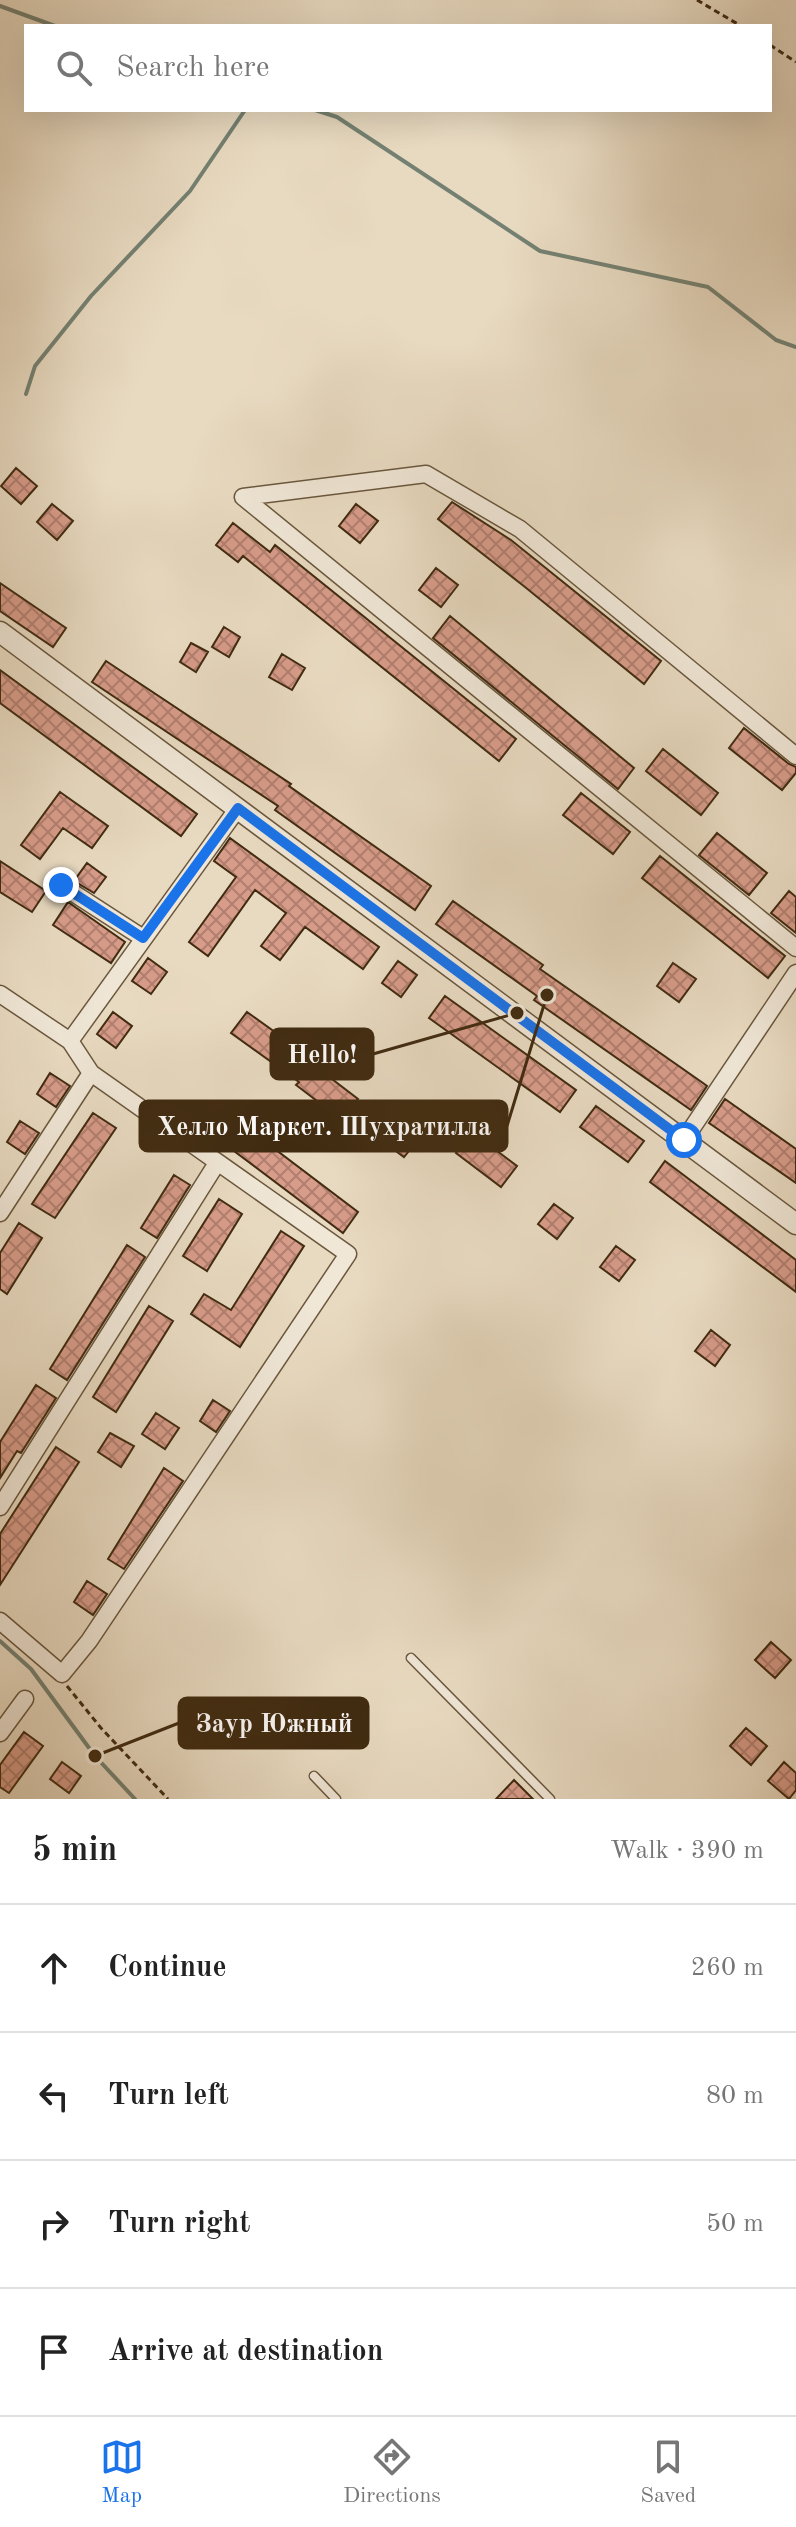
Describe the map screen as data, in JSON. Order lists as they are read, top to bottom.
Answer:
{
  "places": ["Хелло Маркет. Шухратилла", "Hello!", "Заур Южный"],
  "page": {
    "search": "Search here",
    "heading": ["5 min", "Walk · 390 m"],
    "list": [
      ["Continue", "260 m"],
      ["Turn left", "80 m"],
      ["Turn right", "50 m"],
      "Arrive at destination"
    ],
    "nav": ["Map", "Directions", "Saved"]
  }
}
